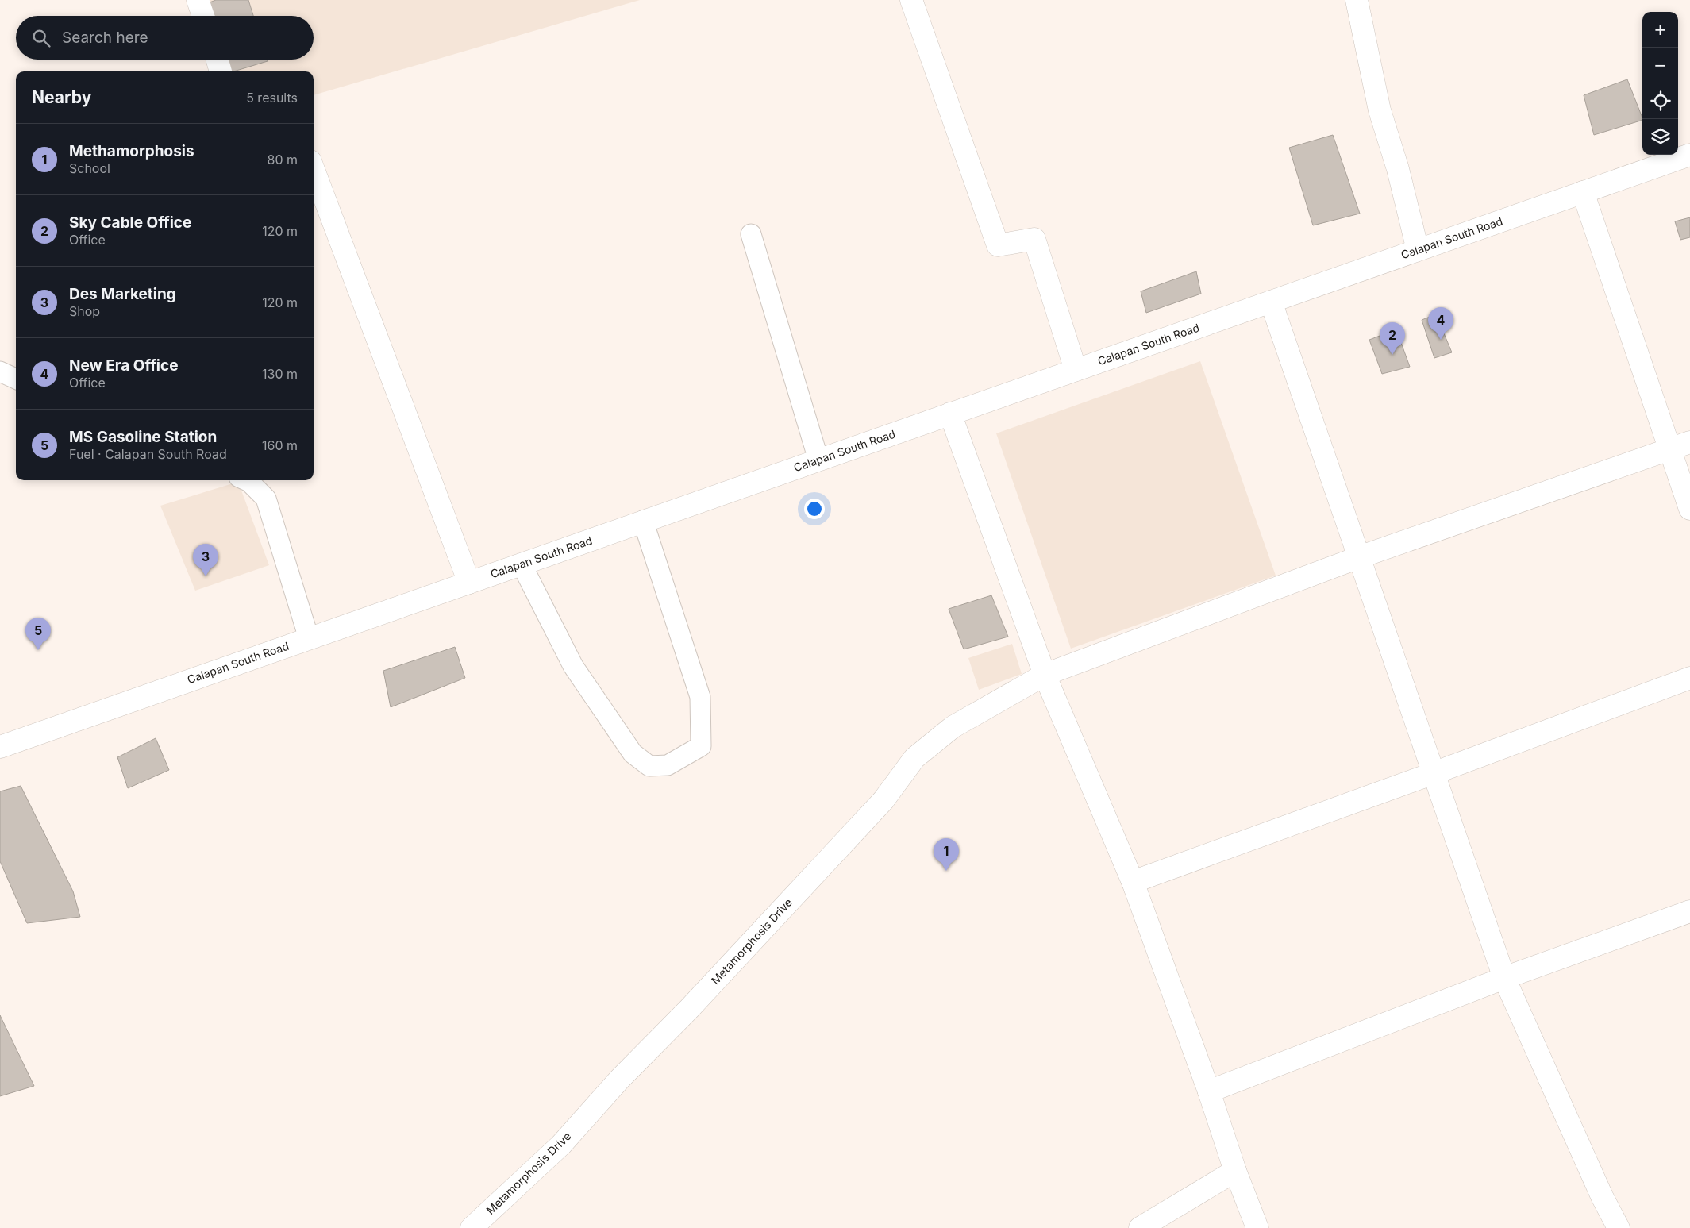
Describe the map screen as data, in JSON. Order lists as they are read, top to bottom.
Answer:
{
  "streets": {
    "main road": ["Calapan South Road", "Metamorphosis Drive"]
  },
  "page": {
    "map_buttons": ["+", "−"],
    "search": "Search here",
    "heading": ["Nearby", "5 results"],
    "list": [
      {
        "mark": "1",
        "name": "Methamorphosis",
        "note": "School",
        "value": "80 m"
      },
      {
        "mark": "2",
        "name": "Sky Cable Office",
        "note": "Office",
        "value": "120 m"
      },
      {
        "mark": "3",
        "name": "Des Marketing",
        "note": "Shop",
        "value": "120 m"
      },
      {
        "mark": "4",
        "name": "New Era Office",
        "note": "Office",
        "value": "130 m"
      },
      {
        "mark": "5",
        "name": "MS Gasoline Station",
        "note": "Fuel · Calapan South Road",
        "value": "160 m"
      }
    ],
    "pins": [
      "4",
      "2",
      "3",
      "5",
      "1"
    ]
  }
}
